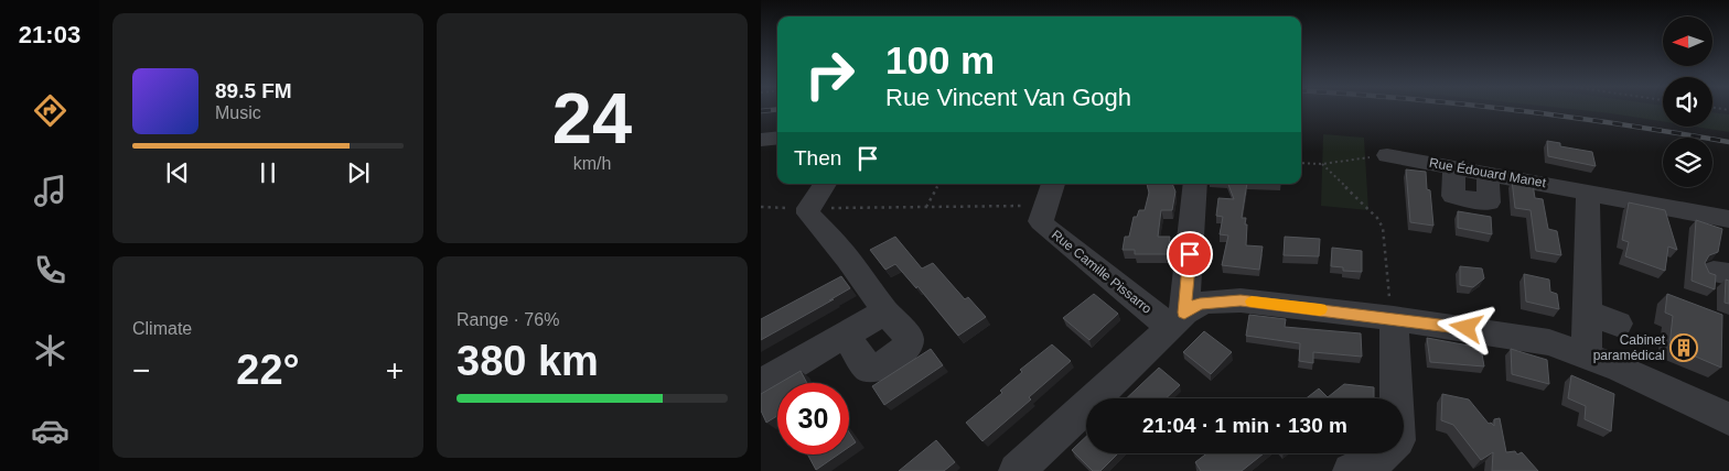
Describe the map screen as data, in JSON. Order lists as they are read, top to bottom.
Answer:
{
  "streets": {
    "street": ["Rue Édouard Manet", "Rue Camille Pissarro"]
  },
  "places": {
    "building": ["Cabinet paramédical"]
  },
  "north": "left",
  "page": {
    "tabs": "21:03",
    "tile": [
      ["24", "km/h"],
      "Climate",
      ["Range · 76%", "380 km"]
    ],
    "turn": ["100 m", "Rue Vincent Van Gogh"],
    "song": ["89.5 FM", "Music"],
    "then": "Then",
    "heat": ["−", "22°", "+"],
    "limit": "30",
    "trip": "21:04 · 1 min · 130 m"
  }
}
